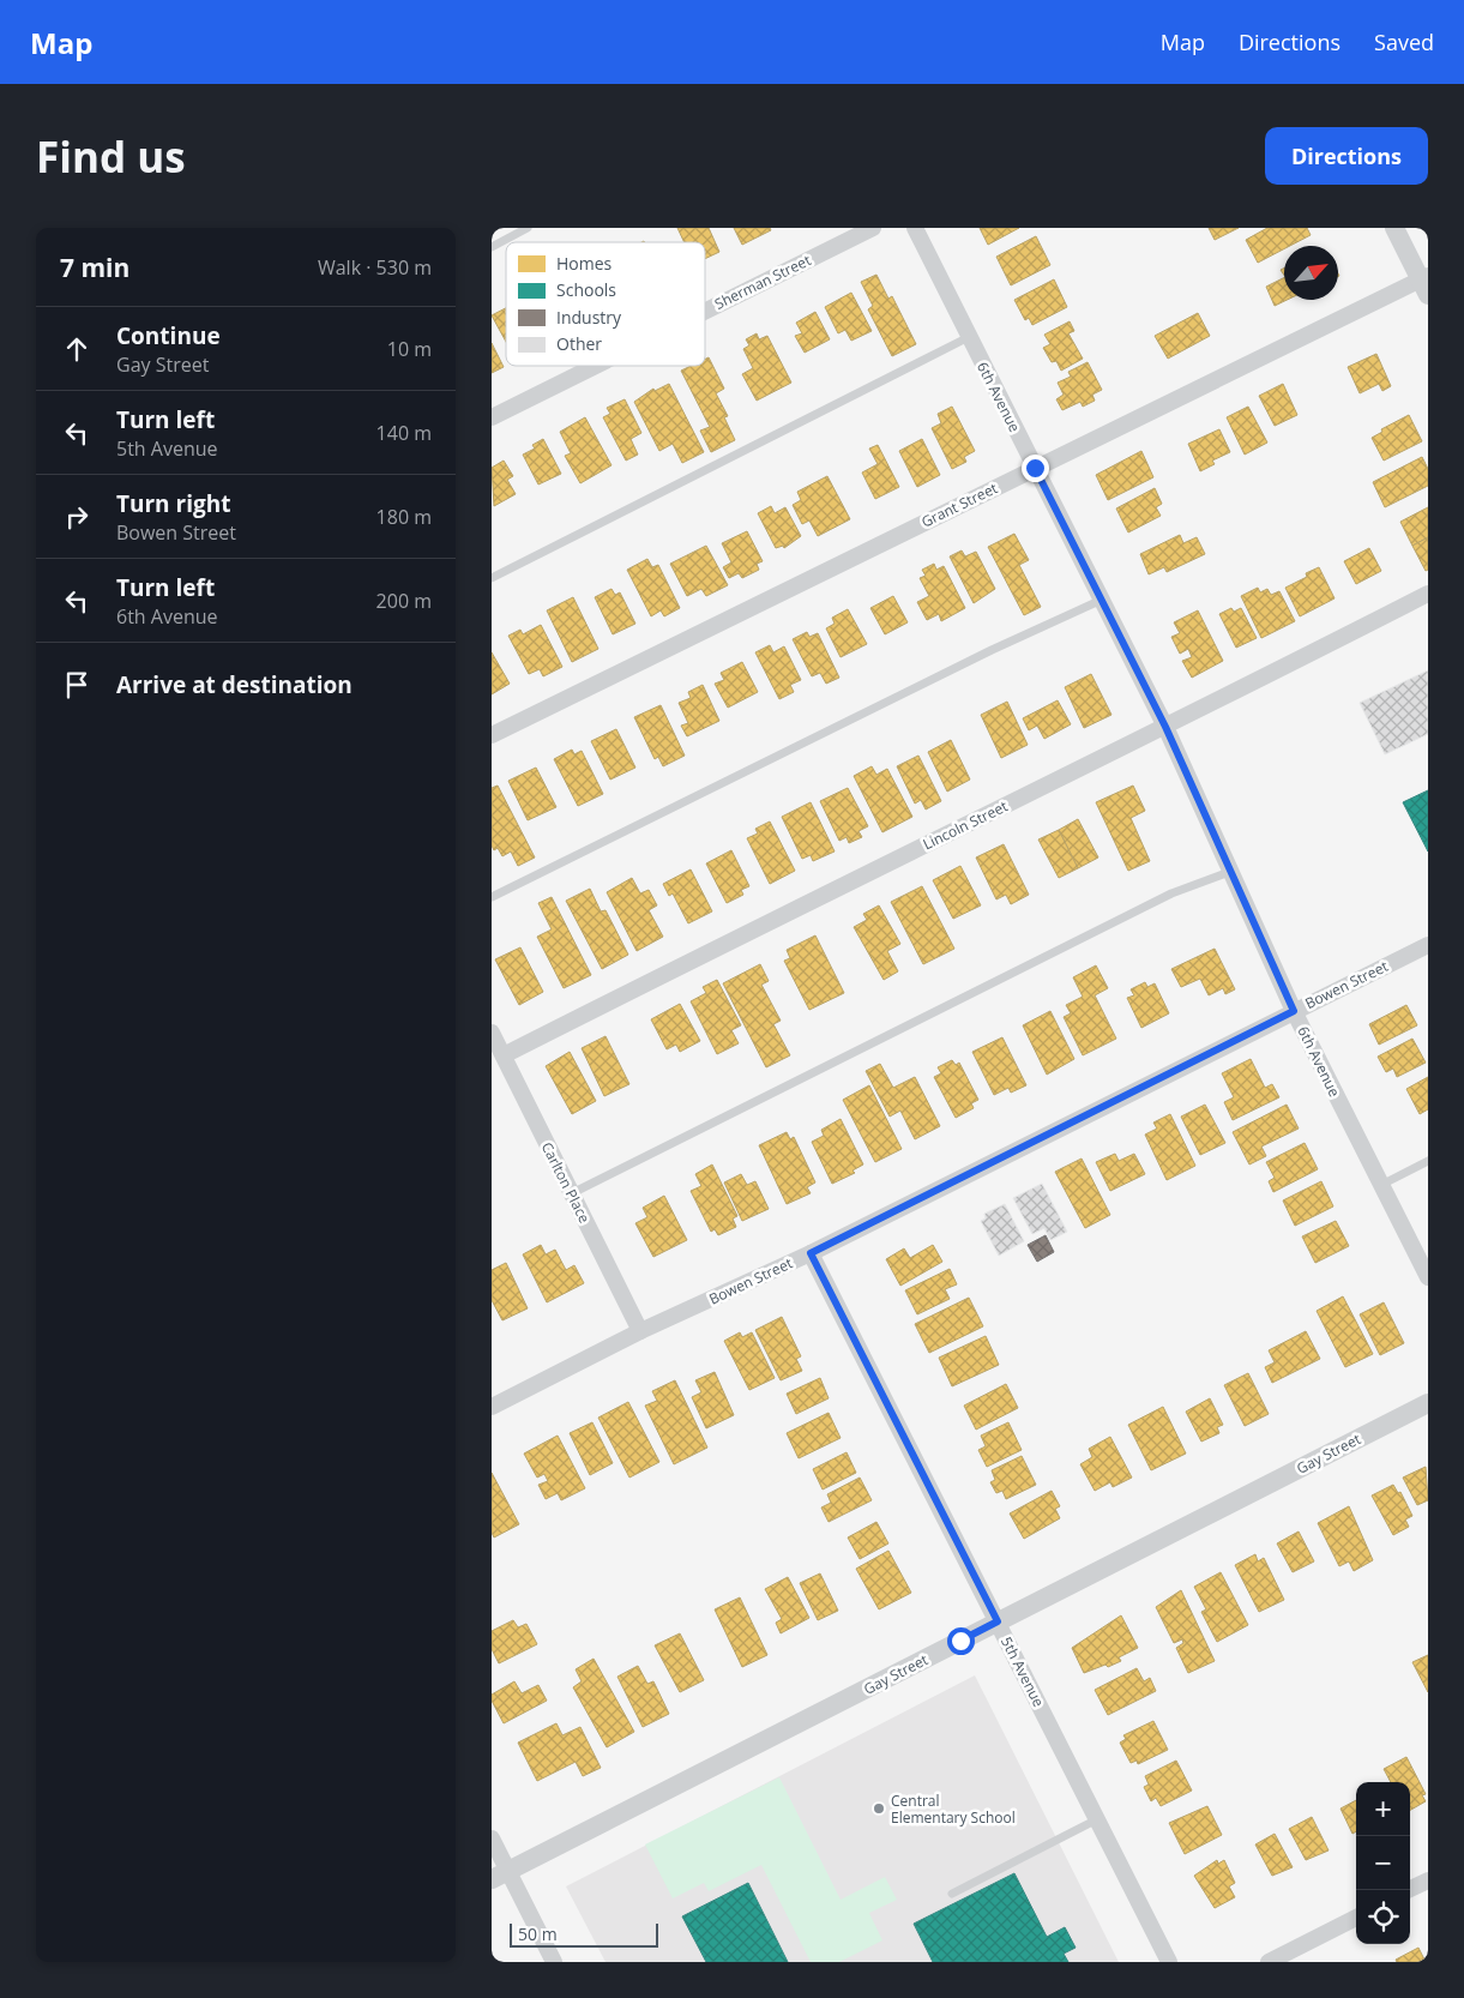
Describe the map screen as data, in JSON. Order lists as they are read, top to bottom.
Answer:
{
  "streets": {
    "street": [
      "Sherman Street",
      "6th Avenue",
      "Grant Street",
      "Lincoln Street",
      "Bowen Street",
      "Carlton Place",
      "Gay Street",
      "5th Avenue"
    ]
  },
  "crossings": [
    ["6th Avenue", "Grant Street"],
    ["6th Avenue", "Lincoln Street"],
    ["6th Avenue", "Bowen Street"],
    ["Lincoln Street", "Carlton Place"],
    ["Bowen Street", "Carlton Place"],
    ["Bowen Street", "5th Avenue"],
    ["Gay Street", "5th Avenue"]
  ],
  "places": ["Central Elementary School"],
  "legend": [
    "Homes",
    "Schools",
    "Industry",
    "Other"
  ],
  "scale_bar": "50 m",
  "north": "top right",
  "page": {
    "header": "Map",
    "nav": ["Map", "Directions", "Saved"],
    "buttons": "Directions",
    "title": "Find us",
    "heading": ["7 min", "Walk · 530 m"],
    "list": [
      ["Continue", "Gay Street", "10 m"],
      ["Turn left", "5th Avenue", "140 m"],
      ["Turn right", "Bowen Street", "180 m"],
      ["Turn left", "6th Avenue", "200 m"],
      "Arrive at destination"
    ],
    "map_buttons": ["+", "−"],
    "scale": "50 m"
  }
}
